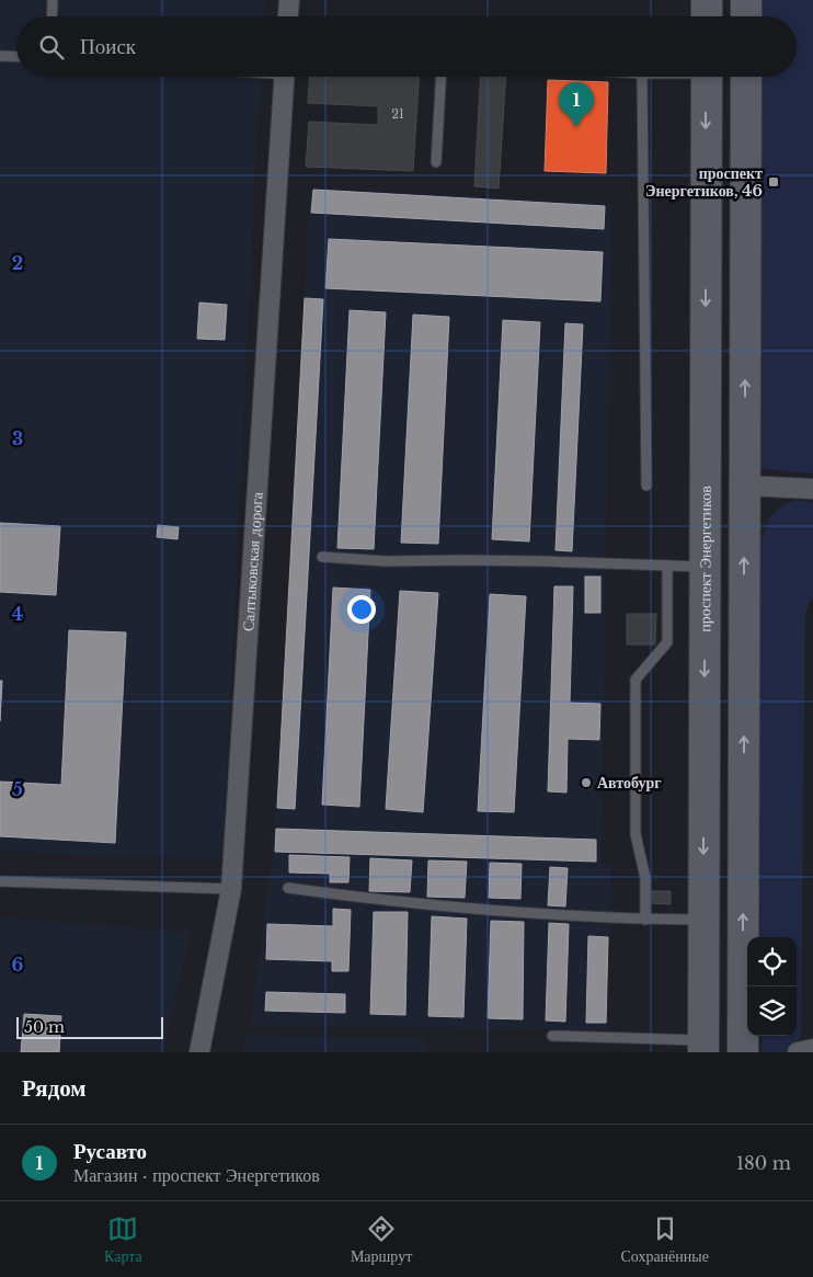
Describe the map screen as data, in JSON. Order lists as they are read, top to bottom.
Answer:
{
  "streets": {
    "main road": ["проспект Энергетиков"],
    "street": ["Салтыковская дорога"]
  },
  "places": {
    "transit": ["проспект Энергетиков, 46"],
    "other": ["Автобург"]
  },
  "house_numbers": ["21"],
  "scale_bar": "50 m",
  "page": {
    "search": "Поиск",
    "pins": "1",
    "scale": "50 m",
    "heading": "Рядом",
    "list": [
      {
        "mark": "1",
        "name": "Русавто",
        "note": "Магазин · проспект Энергетиков",
        "value": "180 m"
      }
    ],
    "nav": ["Карта", "Маршрут", "Сохранённые"]
  },
  "grid": {
    "rows": [
      "2",
      "3",
      "4",
      "5",
      "6"
    ]
  }
}
